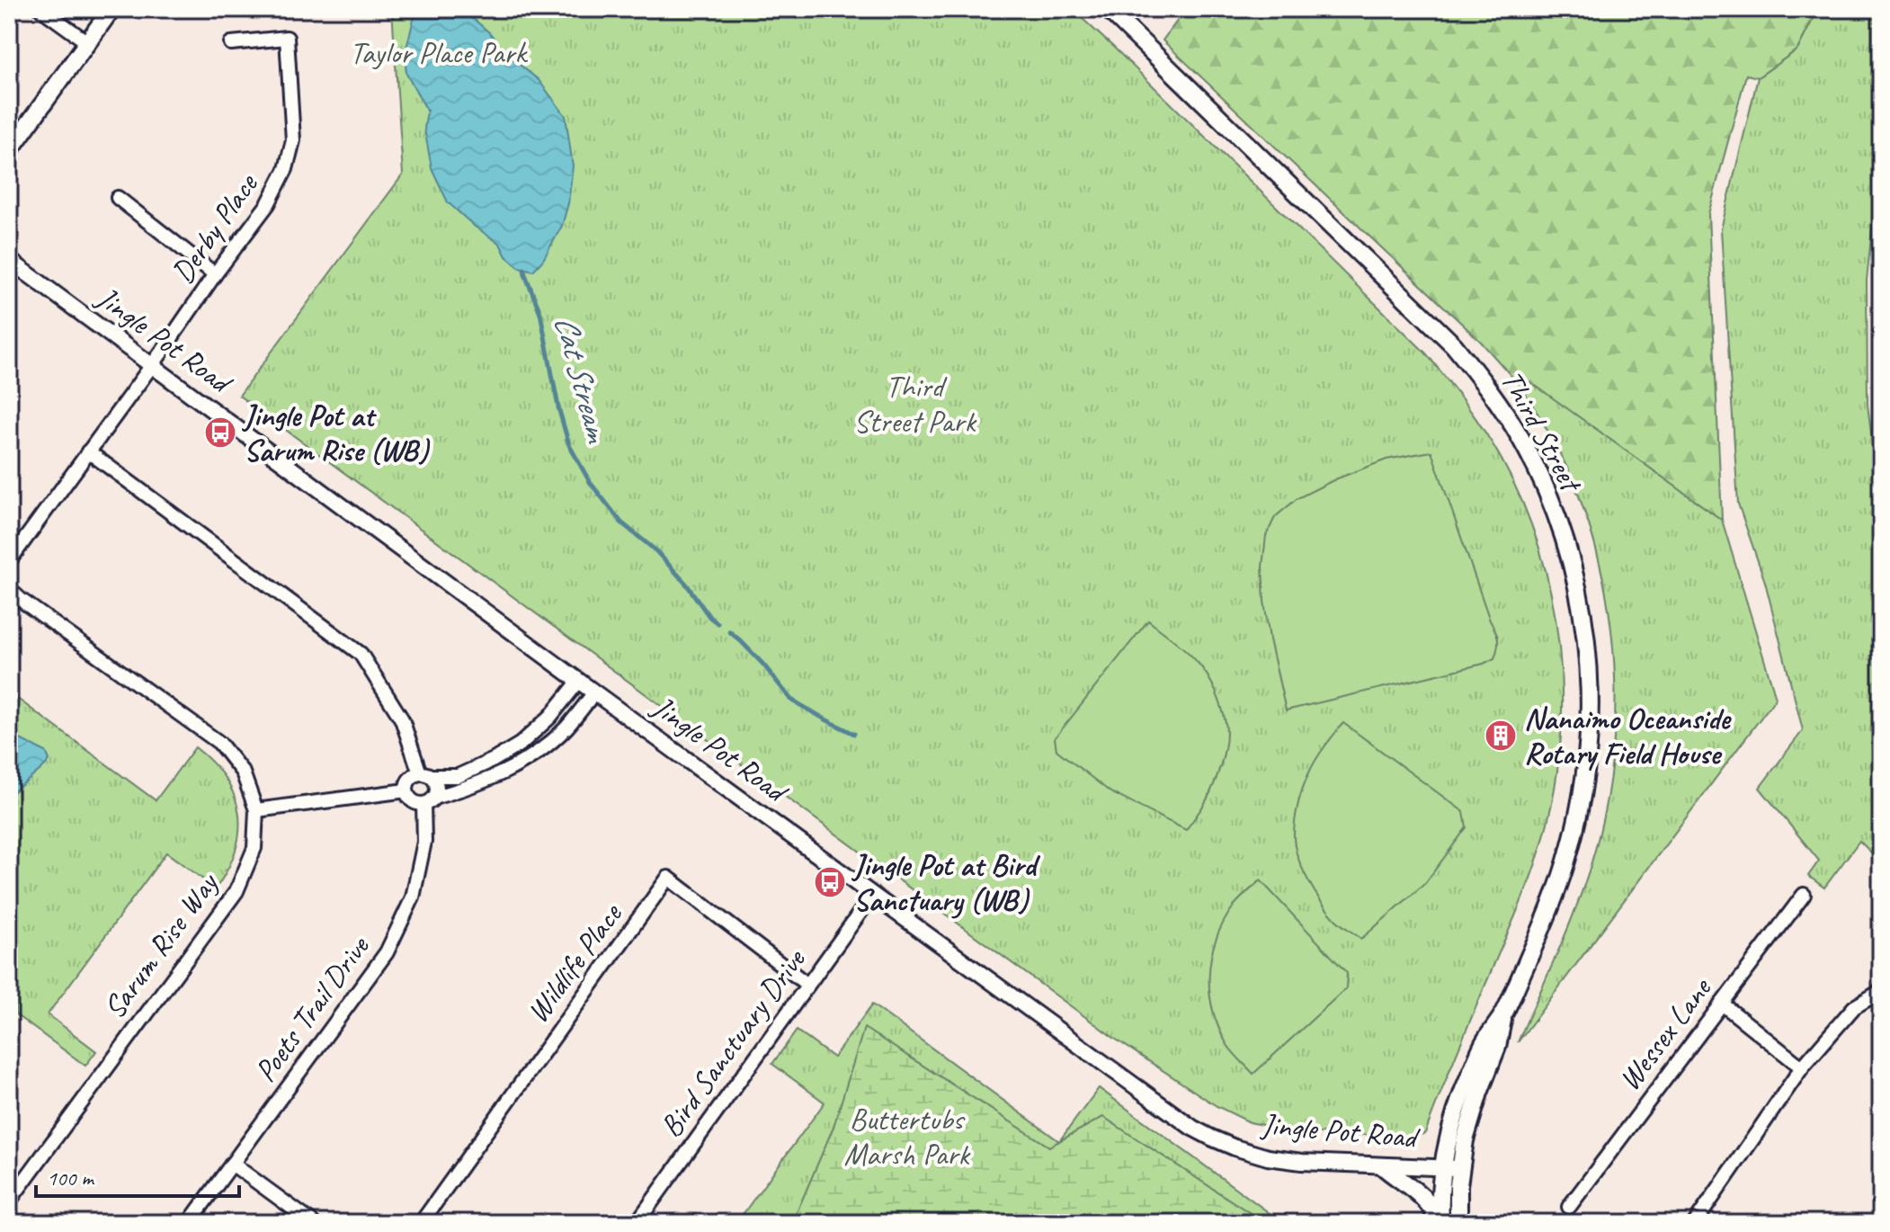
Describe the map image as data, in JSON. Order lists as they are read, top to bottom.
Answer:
{
  "streets": {
    "main road": ["Jingle Pot Road", "Third Street"],
    "street": [
      "Derby Place",
      "Sarum Rise Way",
      "Wildlife Place",
      "Poets Trail Drive",
      "Wessex Lane",
      "Bird Sanctuary Drive"
    ]
  },
  "crossings": [
    ["Derby Place", "Jingle Pot Road"],
    ["Jingle Pot Road", "Third Street"],
    ["Jingle Pot Road", "Bird Sanctuary Drive"],
    ["Wildlife Place", "Bird Sanctuary Drive"]
  ],
  "water": ["Cat Stream"],
  "parks": ["Taylor Place Park", "Third Street Park", "Buttertubs Marsh Park"],
  "places": {
    "bus stop": ["Jingle Pot at Sarum Rise (WB)", "Jingle Pot at Bird Sanctuary (WB)"],
    "building": ["Nanaimo Oceanside Rotary Field House"]
  },
  "scale_bar": "100 m"
}
